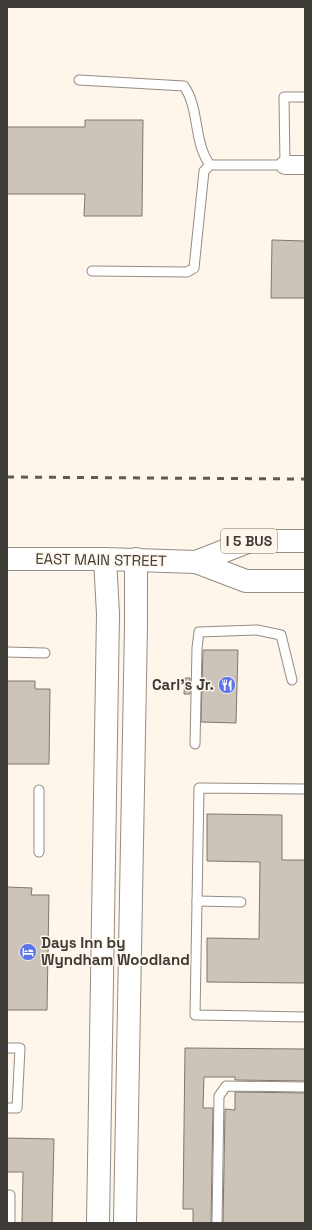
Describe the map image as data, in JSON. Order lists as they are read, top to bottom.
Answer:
{
  "streets": {
    "main road": ["I 5 BUS", "EAST MAIN STREET"]
  },
  "places": {
    "restaurant": ["Carl's Jr."],
    "hotel": ["Days Inn by Wyndham Woodland"]
  }
}
